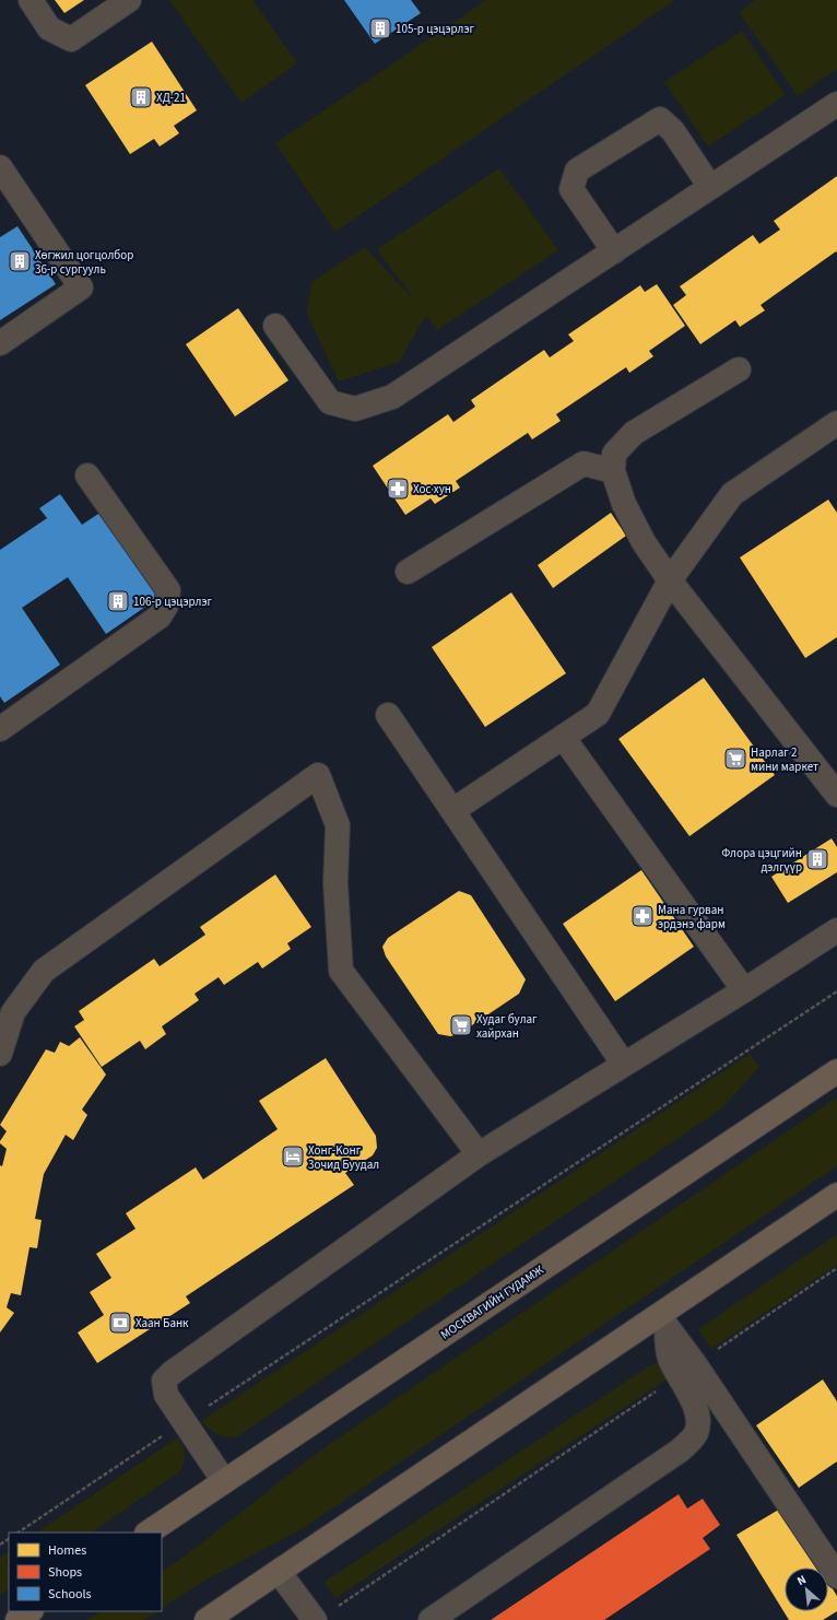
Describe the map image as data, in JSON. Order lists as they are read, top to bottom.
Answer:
{
  "streets": {
    "highway": ["МОСКВАГИЙН ГУДАМЖ"]
  },
  "places": {
    "building": [
      "105-р цэцэрлэг",
      "ХД-21",
      "Хөгжил цогцолбор 36-р сургууль",
      "106-р цэцэрлэг",
      "Флора цэцгийн дэлгүүр"
    ],
    "pharmacy": ["Хос хун", "Мана гурван эрдэнэ фарм"],
    "supermarket": ["Нарлаг 2 мини маркет", "Худаг булаг хайрхан"],
    "hotel": ["Хонг-Kонг 3очид Буудал"],
    "bank": ["Хаан Банк"]
  },
  "legend": ["Homes", "Shops", "Schools"],
  "north": "top left"
}
